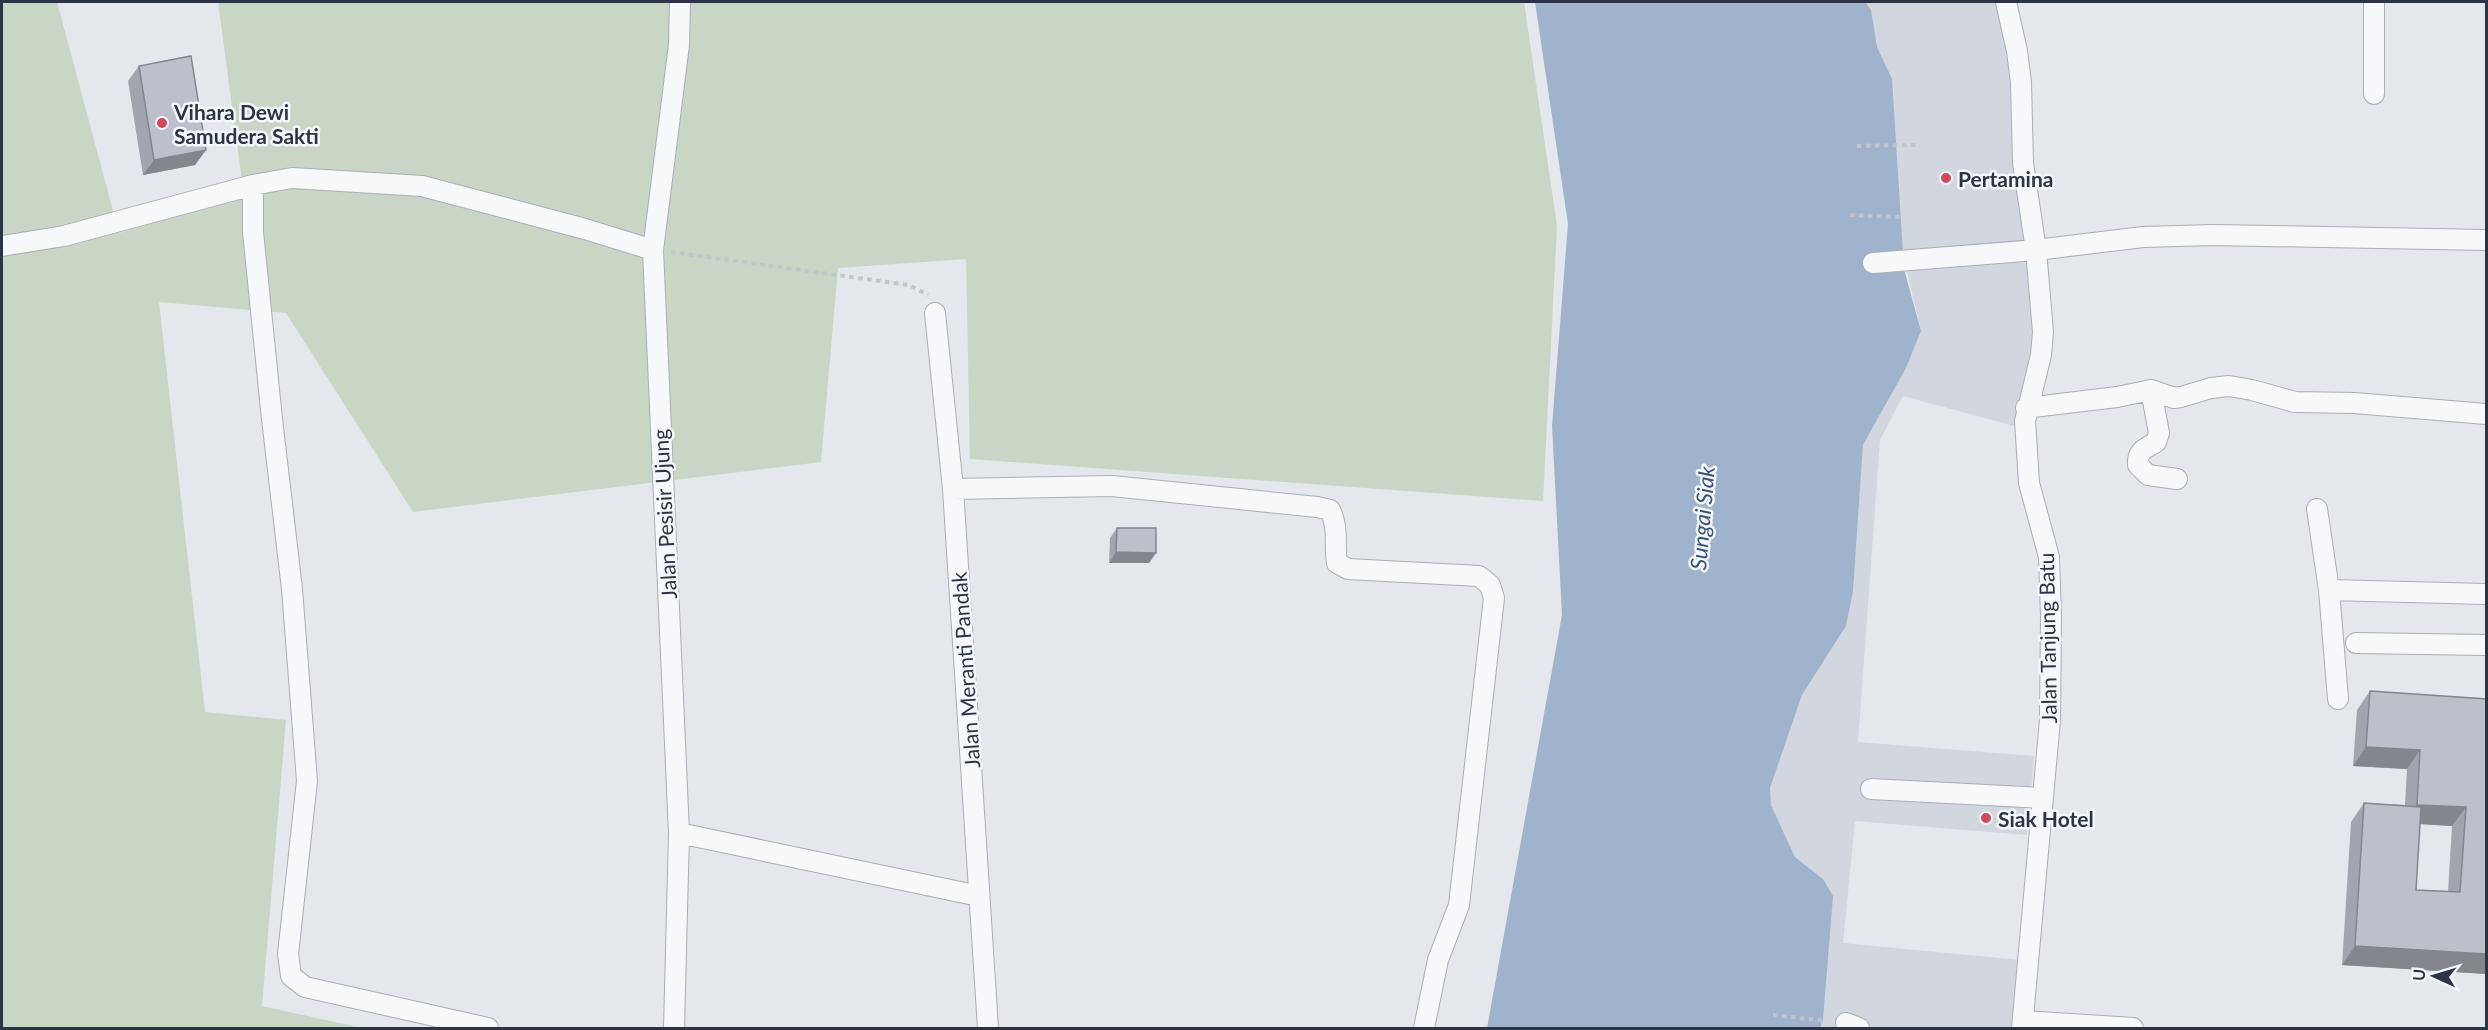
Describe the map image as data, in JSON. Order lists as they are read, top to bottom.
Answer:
{
  "streets": {
    "street": ["Jalan Pesisir Ujung", "Jalan Tanjung Batu", "Jalan Meranti Pandak"]
  },
  "water": ["Sungai Siak"],
  "places": ["Vihara Dewi Samudera Sakti", "Pertamina", "Siak Hotel"],
  "north": "left"
}
